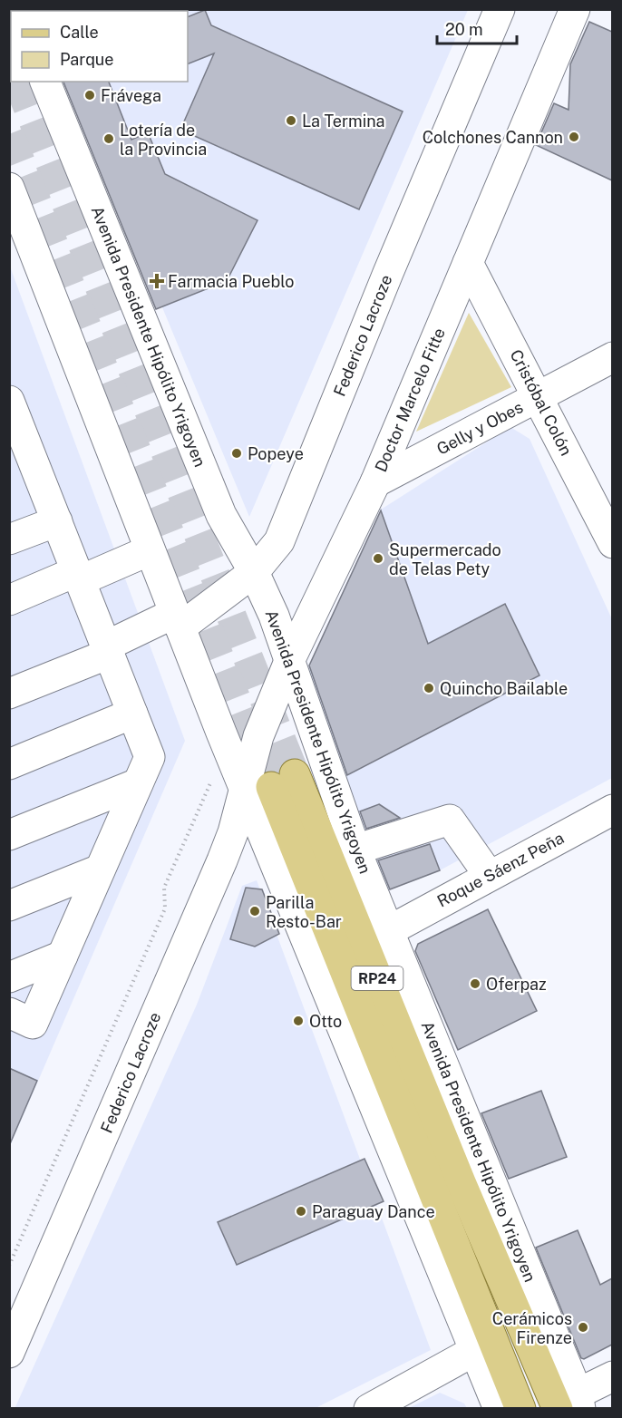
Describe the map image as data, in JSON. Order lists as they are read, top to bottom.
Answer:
{
  "streets": {
    "main road": ["Avenida Presidente Hipólito Yrigoyen", "RP24"],
    "street": [
      "Federico Lacroze",
      "Doctor Marcelo Fitte",
      "Cristóbal Colón",
      "Gelly y Obes",
      "Roque Sáenz Peña"
    ]
  },
  "crossings": [
    ["Federico Lacroze", "Avenida Presidente Hipólito Yrigoyen"],
    ["Federico Lacroze", "Doctor Marcelo Fitte"],
    ["Avenida Presidente Hipólito Yrigoyen", "Doctor Marcelo Fitte"],
    ["Avenida Presidente Hipólito Yrigoyen", "Roque Sáenz Peña"],
    ["Doctor Marcelo Fitte", "Cristóbal Colón"],
    ["Doctor Marcelo Fitte", "Gelly y Obes"],
    ["Cristóbal Colón", "Gelly y Obes"]
  ],
  "places": {
    "other": [
      "Frávega",
      "La Termina",
      "Colchones Cannon",
      "Lotería de la Provincia",
      "Popeye",
      "Supermercado de Telas Pety",
      "Quincho Bailable",
      "Parilla Resto-Bar",
      "Oferpaz",
      "Otto",
      "Paraguay Dance",
      "Cerámicos Firenze"
    ],
    "health": ["Farmacia Pueblo"]
  },
  "legend": ["Calle", "Parque"],
  "scale_bar": "20 m"
}
